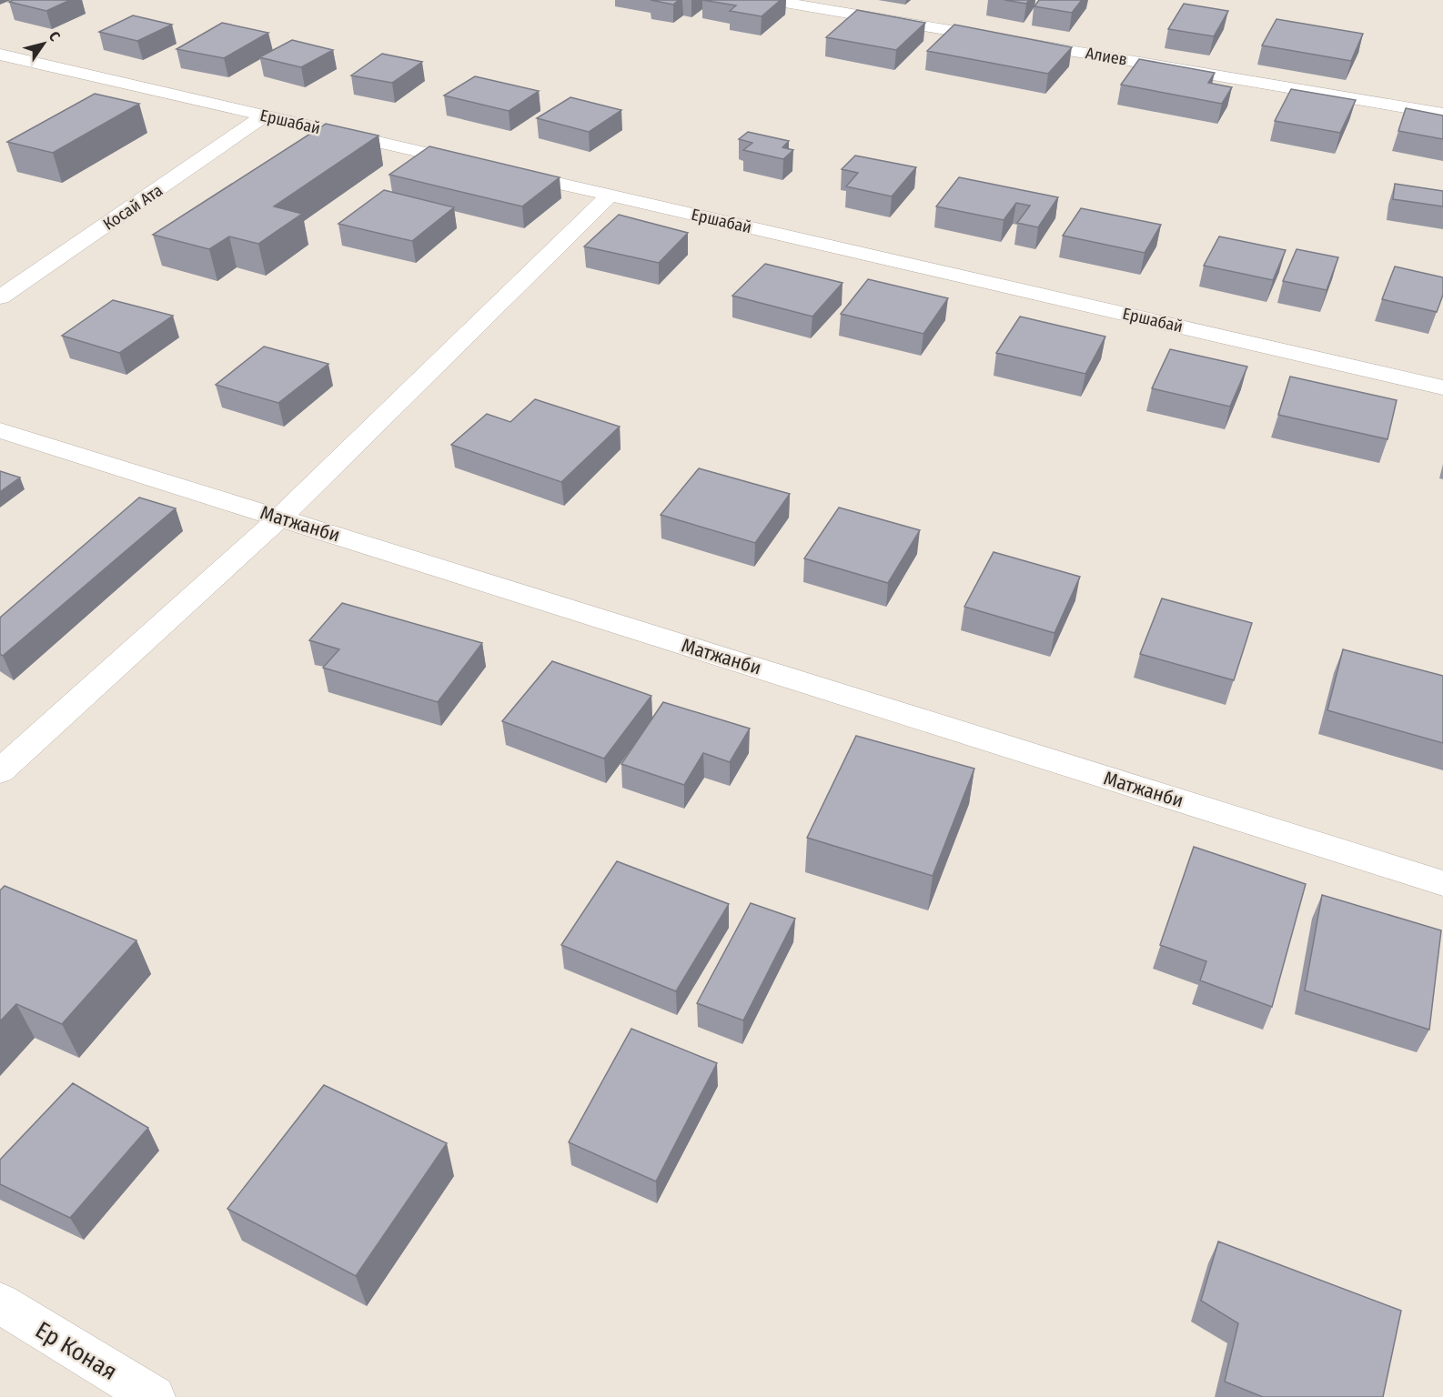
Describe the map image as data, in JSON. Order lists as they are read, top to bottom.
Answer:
{
  "streets": {
    "street": [
      "Алиев",
      "Ершабай",
      "Косай Ата",
      "Матжанби",
      "Ер Коная"
    ]
  },
  "crossings": [
    ["Ершабай", "Косай Ата"]
  ],
  "north": "top right"
}
